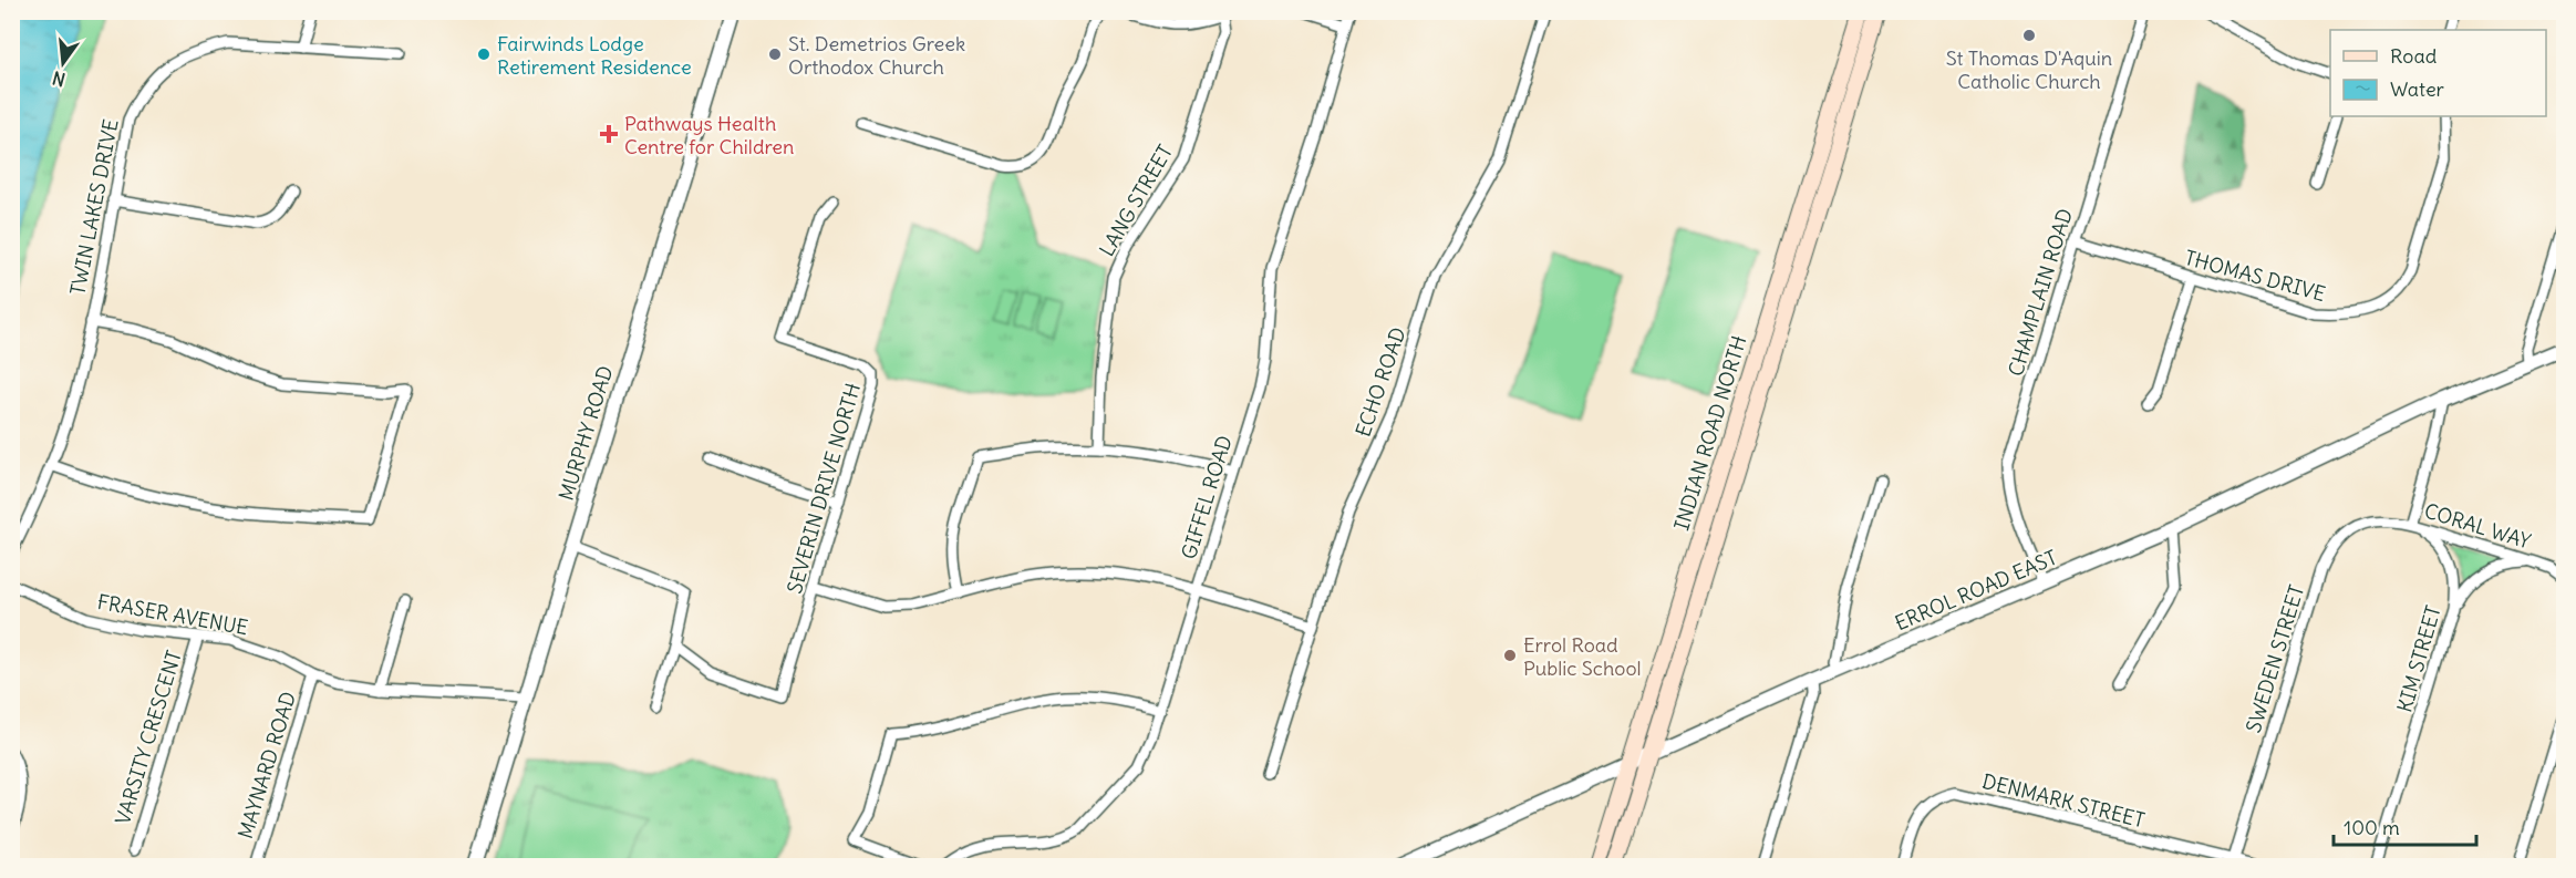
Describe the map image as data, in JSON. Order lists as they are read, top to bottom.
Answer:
{
  "streets": {
    "main road": ["INDIAN ROAD NORTH"],
    "street": [
      "LANG STREET",
      "TWIN LAKES DRIVE",
      "THOMAS DRIVE",
      "CHAMPLAIN ROAD",
      "ECHO ROAD",
      "MURPHY ROAD",
      "SEVERIN DRIVE NORTH",
      "GIFFEL ROAD",
      "CORAL WAY",
      "ERROL ROAD EAST",
      "FRASER AVENUE",
      "SWEDEN STREET",
      "KIM STREET",
      "VARSITY CRESCENT",
      "MAYNARD ROAD",
      "DENMARK STREET"
    ]
  },
  "crossings": [
    ["THOMAS DRIVE", "CHAMPLAIN ROAD"],
    ["CHAMPLAIN ROAD", "ERROL ROAD EAST"],
    ["MURPHY ROAD", "FRASER AVENUE"],
    ["INDIAN ROAD NORTH", "ERROL ROAD EAST"],
    ["CORAL WAY", "SWEDEN STREET"],
    ["CORAL WAY", "KIM STREET"],
    ["FRASER AVENUE", "VARSITY CRESCENT"],
    ["FRASER AVENUE", "MAYNARD ROAD"],
    ["SWEDEN STREET", "KIM STREET"],
    ["SWEDEN STREET", "DENMARK STREET"]
  ],
  "places": {
    "other": [
      "St Thomas D'Aquin Catholic Church",
      "Fairwinds Lodge Retirement Residence",
      "St. Demetrios Greek Orthodox Church",
      "Errol Road Public School"
    ],
    "health": ["Pathways Health Centre for Children"]
  },
  "legend": ["Road", "Water"],
  "scale_bar": "100 m",
  "north": "bottom"
}
